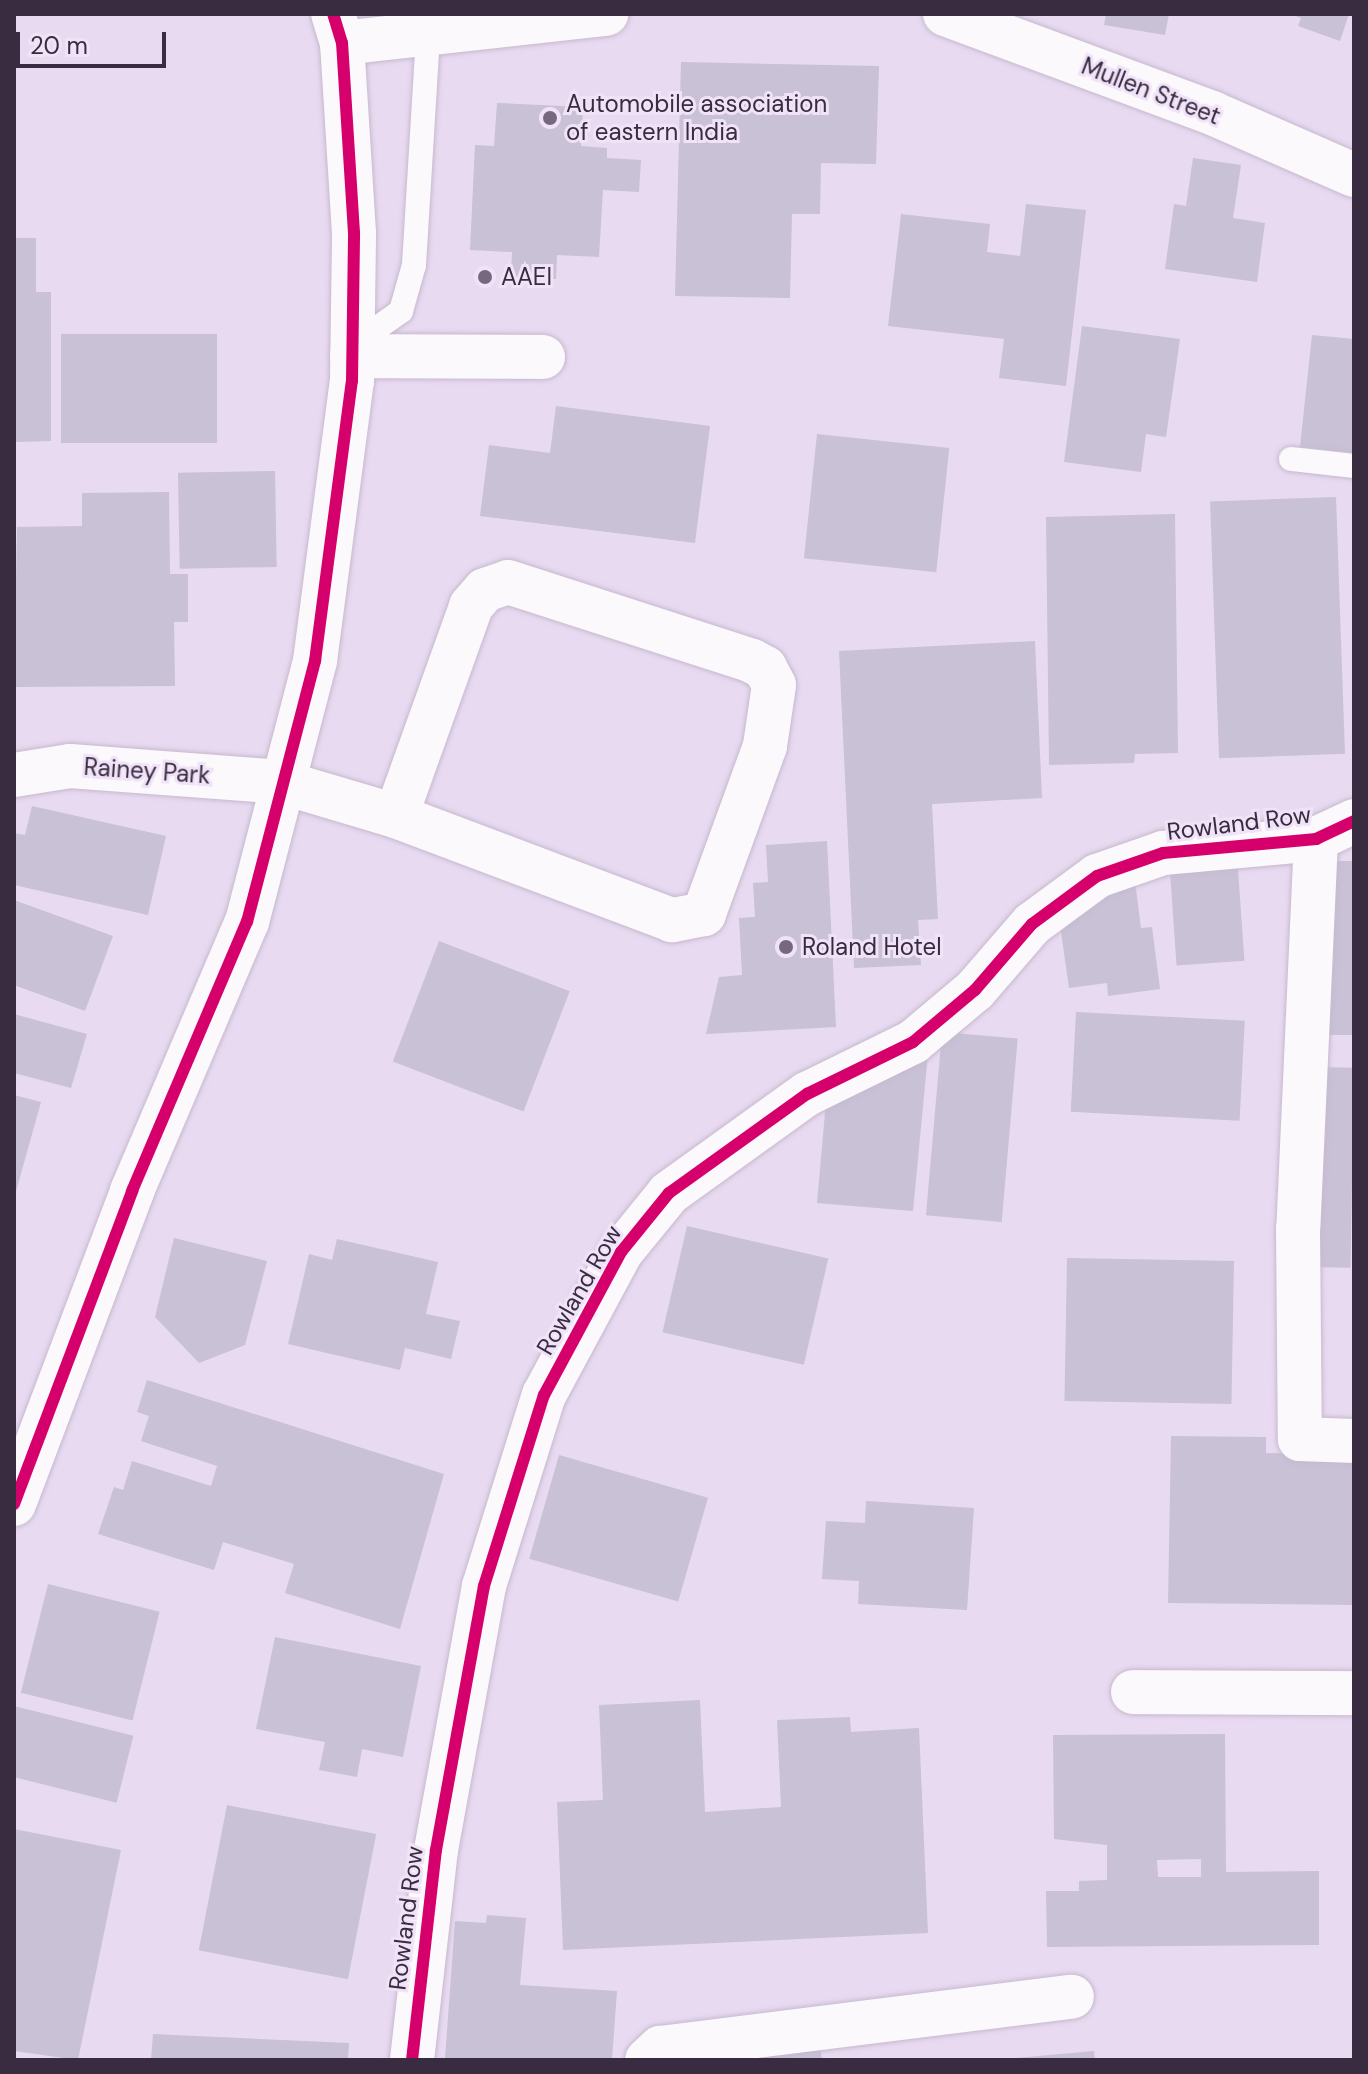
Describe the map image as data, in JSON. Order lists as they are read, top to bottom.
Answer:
{
  "streets": {
    "street": ["Mullen Street", "Rainey Park", "Rowland Row"]
  },
  "places": ["Automobile association of eastern India", "AAEI", "Roland Hotel"],
  "scale_bar": "20 m"
}
